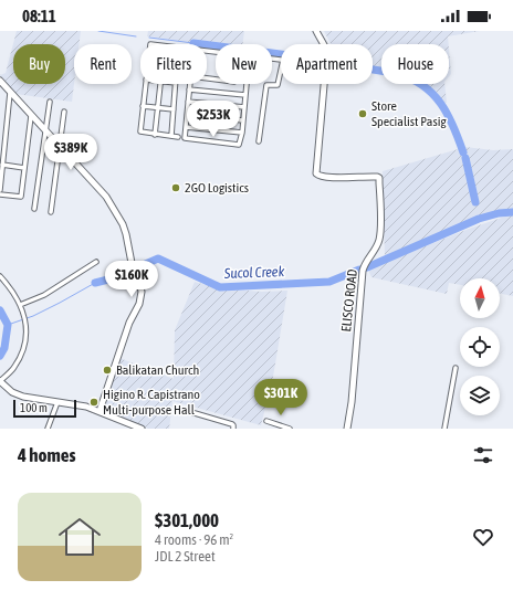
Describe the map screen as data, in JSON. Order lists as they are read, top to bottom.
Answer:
{
  "streets": {
    "main road": ["ELISCO ROAD"]
  },
  "water": ["Sucol Creek"],
  "places": [
    "Store Specialist Pasig",
    "2GO Logistics",
    "Balikatan Church",
    "Higino R. Capistrano Multi-purpose Hall"
  ],
  "scale_bar": "100 m",
  "north": "top",
  "page": {
    "status": "08:11",
    "chip": [
      "Buy",
      "Rent",
      "Filters",
      "New",
      "Apartment",
      "House"
    ],
    "price": [
      "$253K",
      "$389K",
      "$160K",
      "$301K"
    ],
    "scale": "100 m",
    "heading": "4 homes",
    "list": [
      {
        "name": "$301,000",
        "note": "4 rooms · 96 m² · JDL 2 Street"
      }
    ]
  }
}
